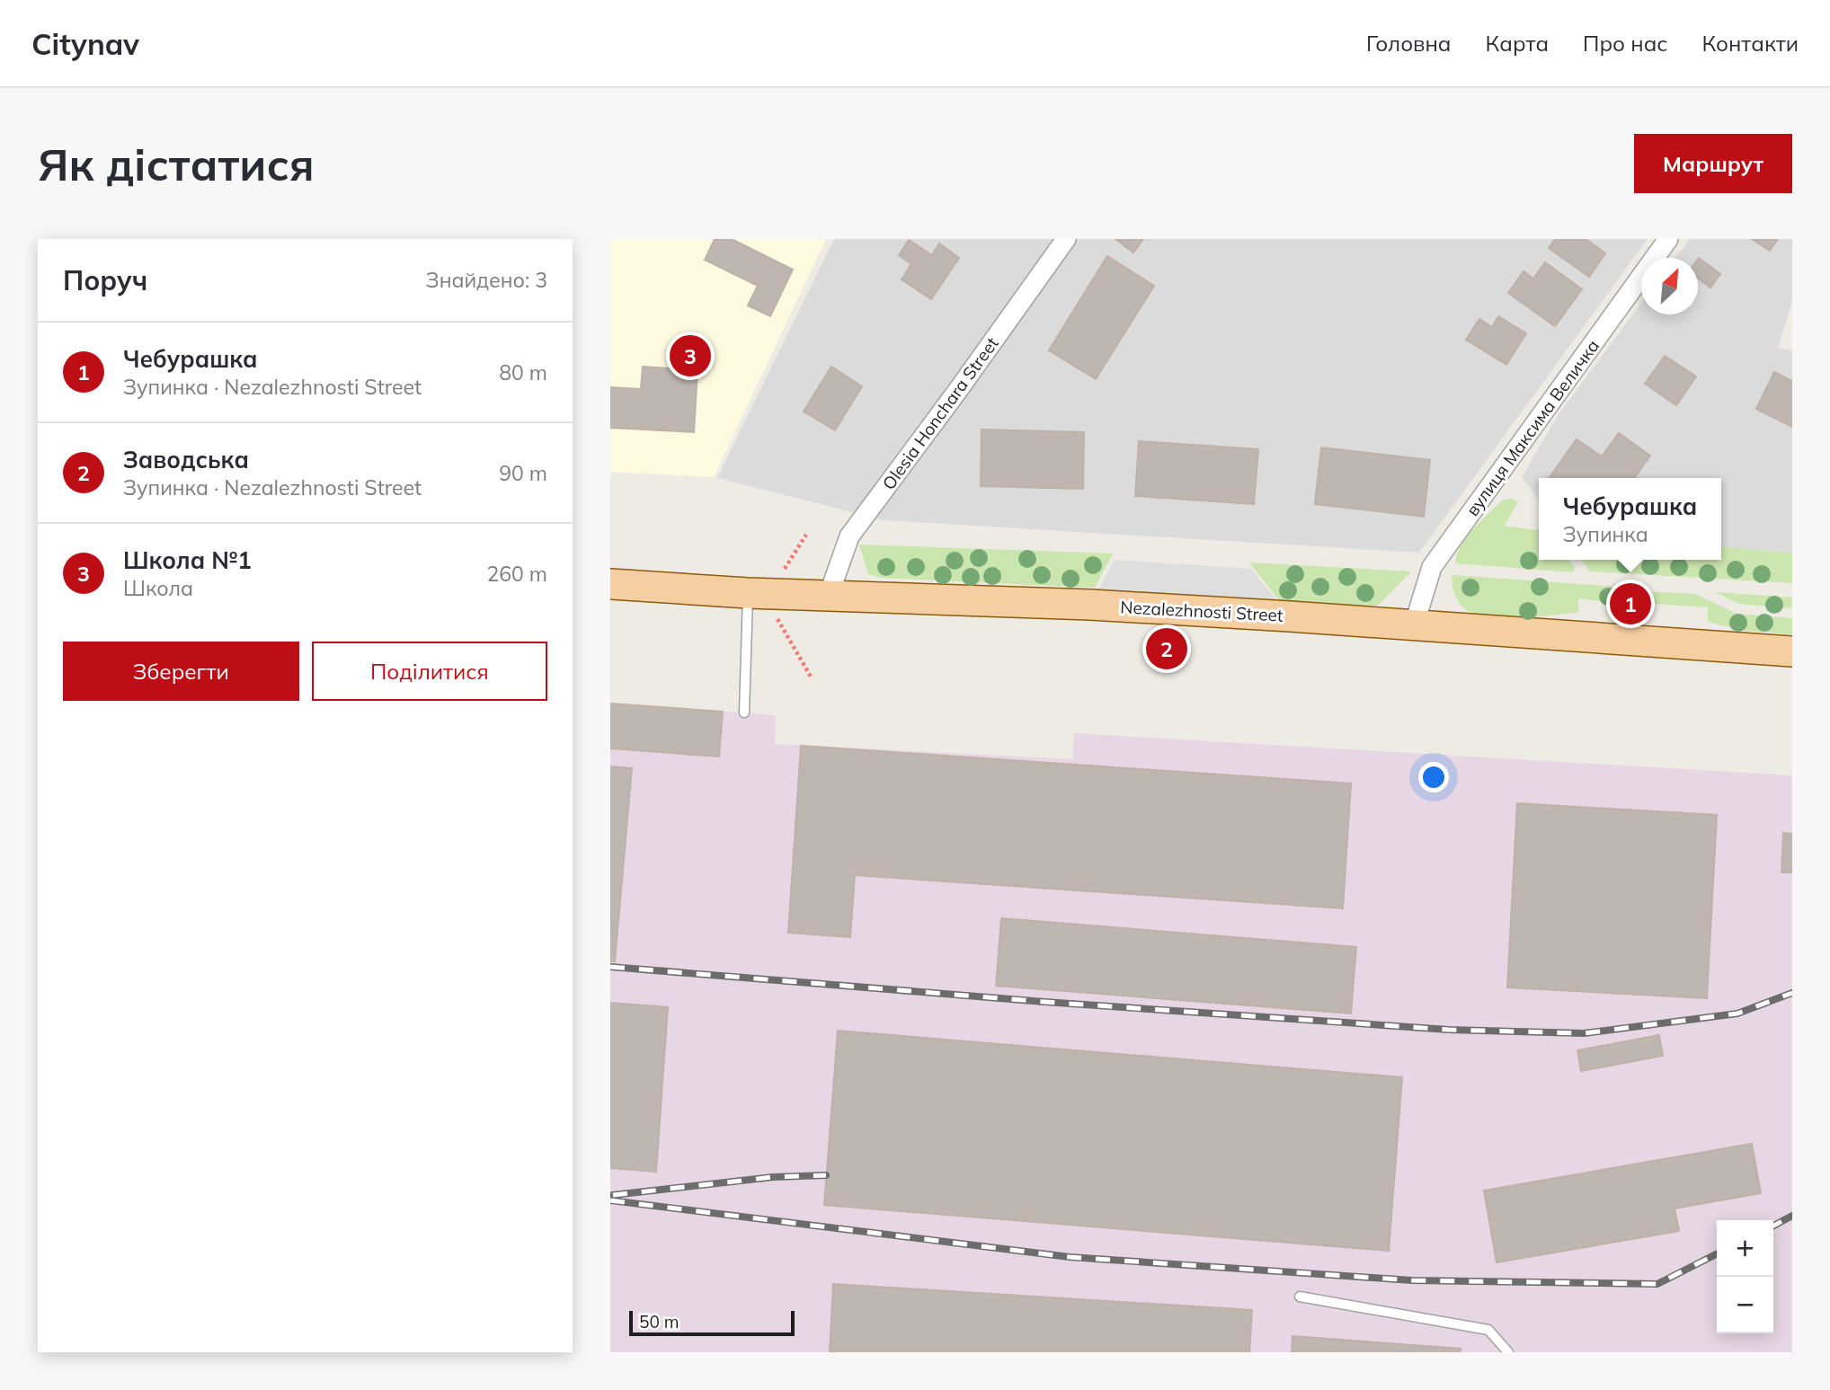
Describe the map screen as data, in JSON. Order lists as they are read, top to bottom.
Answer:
{
  "streets": {
    "main road": ["Nezalezhnosti Street"],
    "street": ["Olesia Honchara Street", "вулиця Максима Величка"]
  },
  "crossings": [
    ["Olesia Honchara Street", "Nezalezhnosti Street"],
    ["вулиця Максима Величка", "Nezalezhnosti Street"]
  ],
  "scale_bar": "50 m",
  "north": "top right",
  "page": {
    "header": "Citynav",
    "nav": [
      "Головна",
      "Карта",
      "Про нас",
      "Контакти"
    ],
    "buttons": [
      "Маршрут",
      ["Зберегти", "Поділитися"]
    ],
    "title": "Як дістатися",
    "heading": ["Поруч", "Знайдено: 3"],
    "list": [
      {
        "mark": "1",
        "name": "Чебурашка",
        "note": "Зупинка · Nezalezhnosti Street",
        "value": "80 m"
      },
      {
        "mark": "2",
        "name": "Заводська",
        "note": "Зупинка · Nezalezhnosti Street",
        "value": "90 m"
      },
      {
        "mark": "3",
        "name": "Школа №1",
        "note": "Школа",
        "value": "260 m"
      }
    ],
    "pins": ["3", "1", "2"],
    "popup": ["Чебурашка", "Зупинка"],
    "map_buttons": ["+", "−"],
    "scale": "50 m"
  }
}
